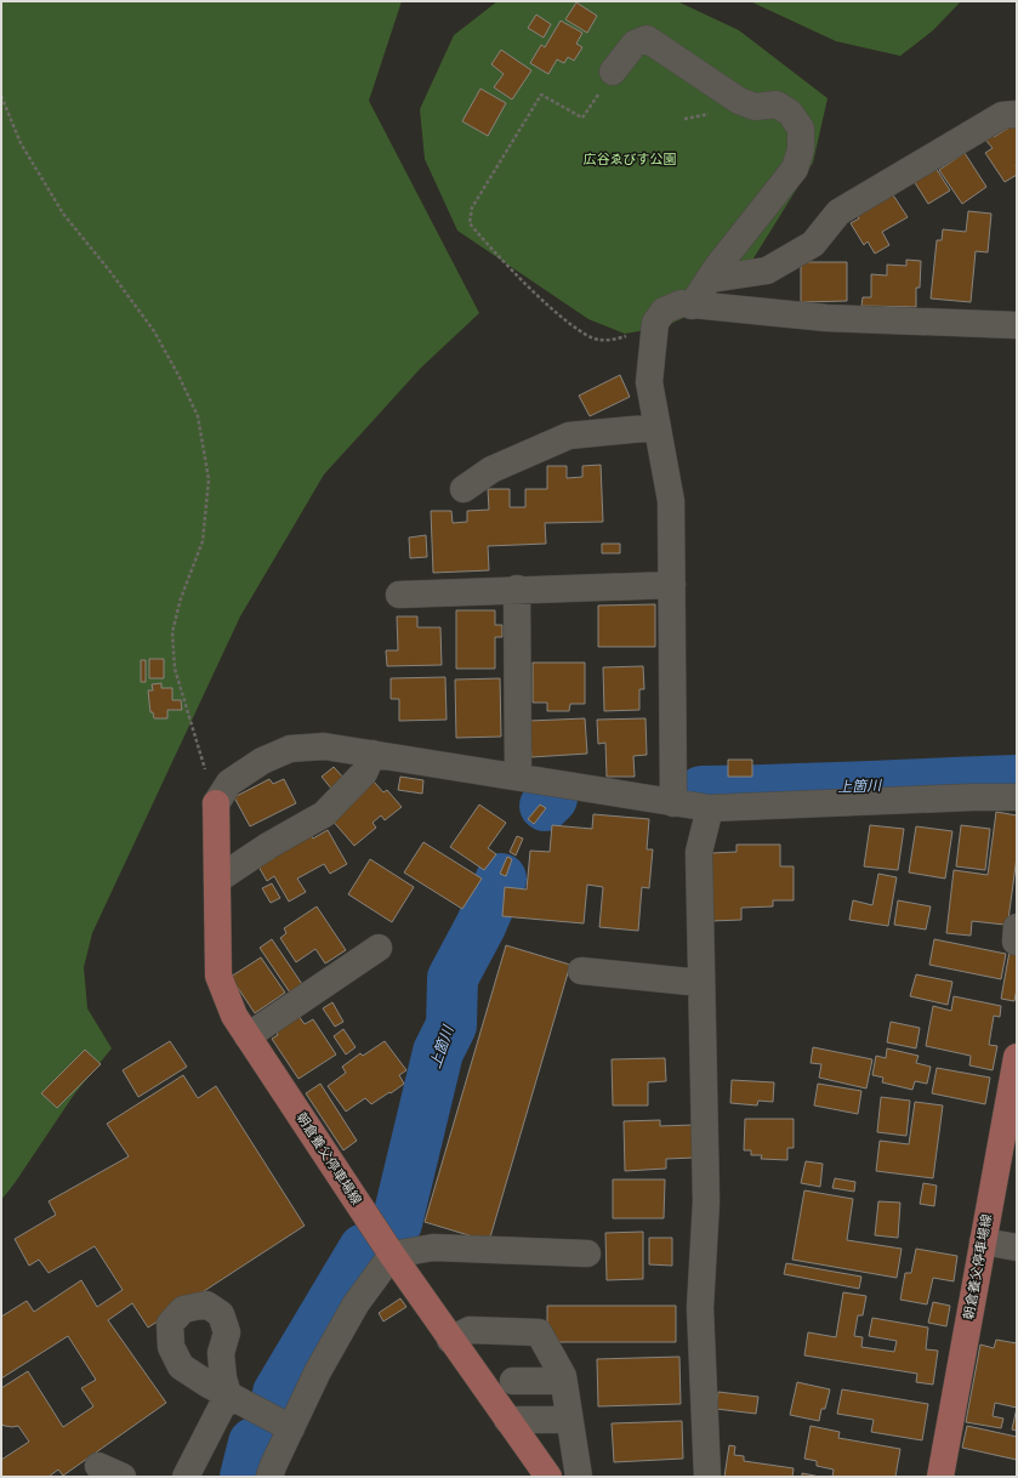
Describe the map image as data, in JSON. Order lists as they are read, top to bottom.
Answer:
{
  "streets": {
    "main road": ["朝倉養父停車場線"]
  },
  "water": ["上箇川"],
  "parks": ["広谷ゑびす公園"]
}
